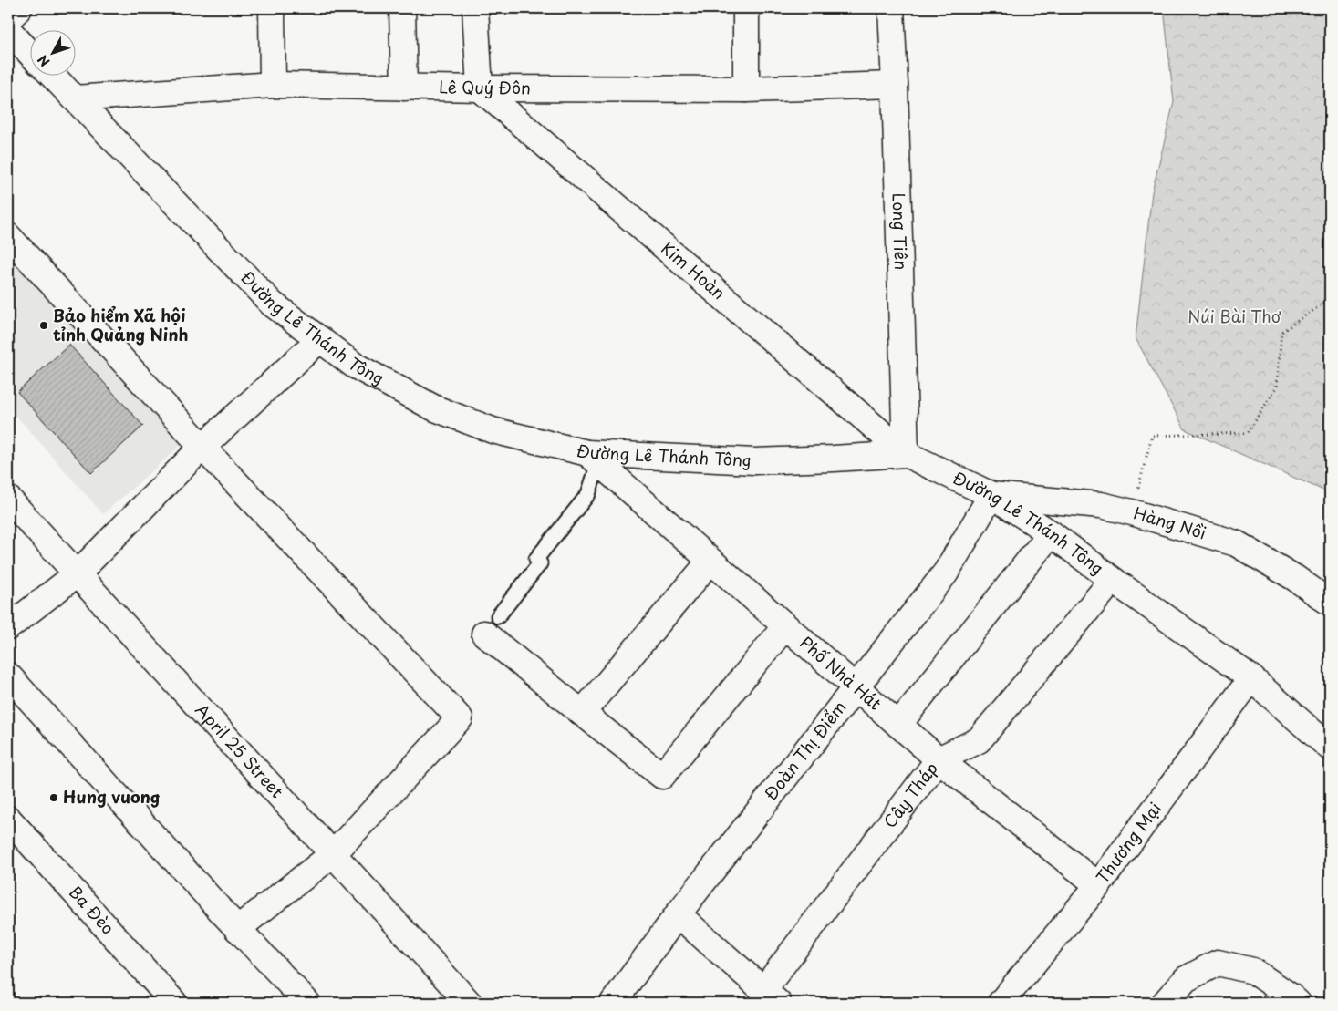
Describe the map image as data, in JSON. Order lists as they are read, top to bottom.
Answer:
{
  "streets": {
    "street": [
      "Lê Quý Đôn",
      "Long Tiên",
      "Kim Hoàn",
      "Đường Lê Thánh Tông",
      "Hàng Nồi",
      "Phố Nhà Hát",
      "April 25 Street",
      "Đoàn Thị Điểm",
      "Cây Tháp",
      "Thương Mại",
      "Ba Đèo"
    ]
  },
  "crossings": [
    ["Lê Quý Đôn", "Long Tiên"],
    ["Lê Quý Đôn", "Kim Hoàn"],
    ["Lê Quý Đôn", "Đường Lê Thánh Tông"],
    ["Long Tiên", "Kim Hoàn"],
    ["Long Tiên", "Đường Lê Thánh Tông"],
    ["Kim Hoàn", "Đường Lê Thánh Tông"],
    ["Đường Lê Thánh Tông", "Hàng Nồi"],
    ["Đường Lê Thánh Tông", "Phố Nhà Hát"],
    ["Đường Lê Thánh Tông", "Đoàn Thị Điểm"],
    ["Đường Lê Thánh Tông", "Cây Tháp"],
    ["Đường Lê Thánh Tông", "Thương Mại"],
    ["Hàng Nồi", "Đoàn Thị Điểm"],
    ["Phố Nhà Hát", "Đoàn Thị Điểm"],
    ["Phố Nhà Hát", "Cây Tháp"],
    ["Phố Nhà Hát", "Thương Mại"]
  ],
  "parks": ["Núi Bài Thơ"],
  "places": ["Bảo hiểm Xã hội tỉnh Quảng Ninh", "Hung vuong"],
  "north": "bottom left"
}
